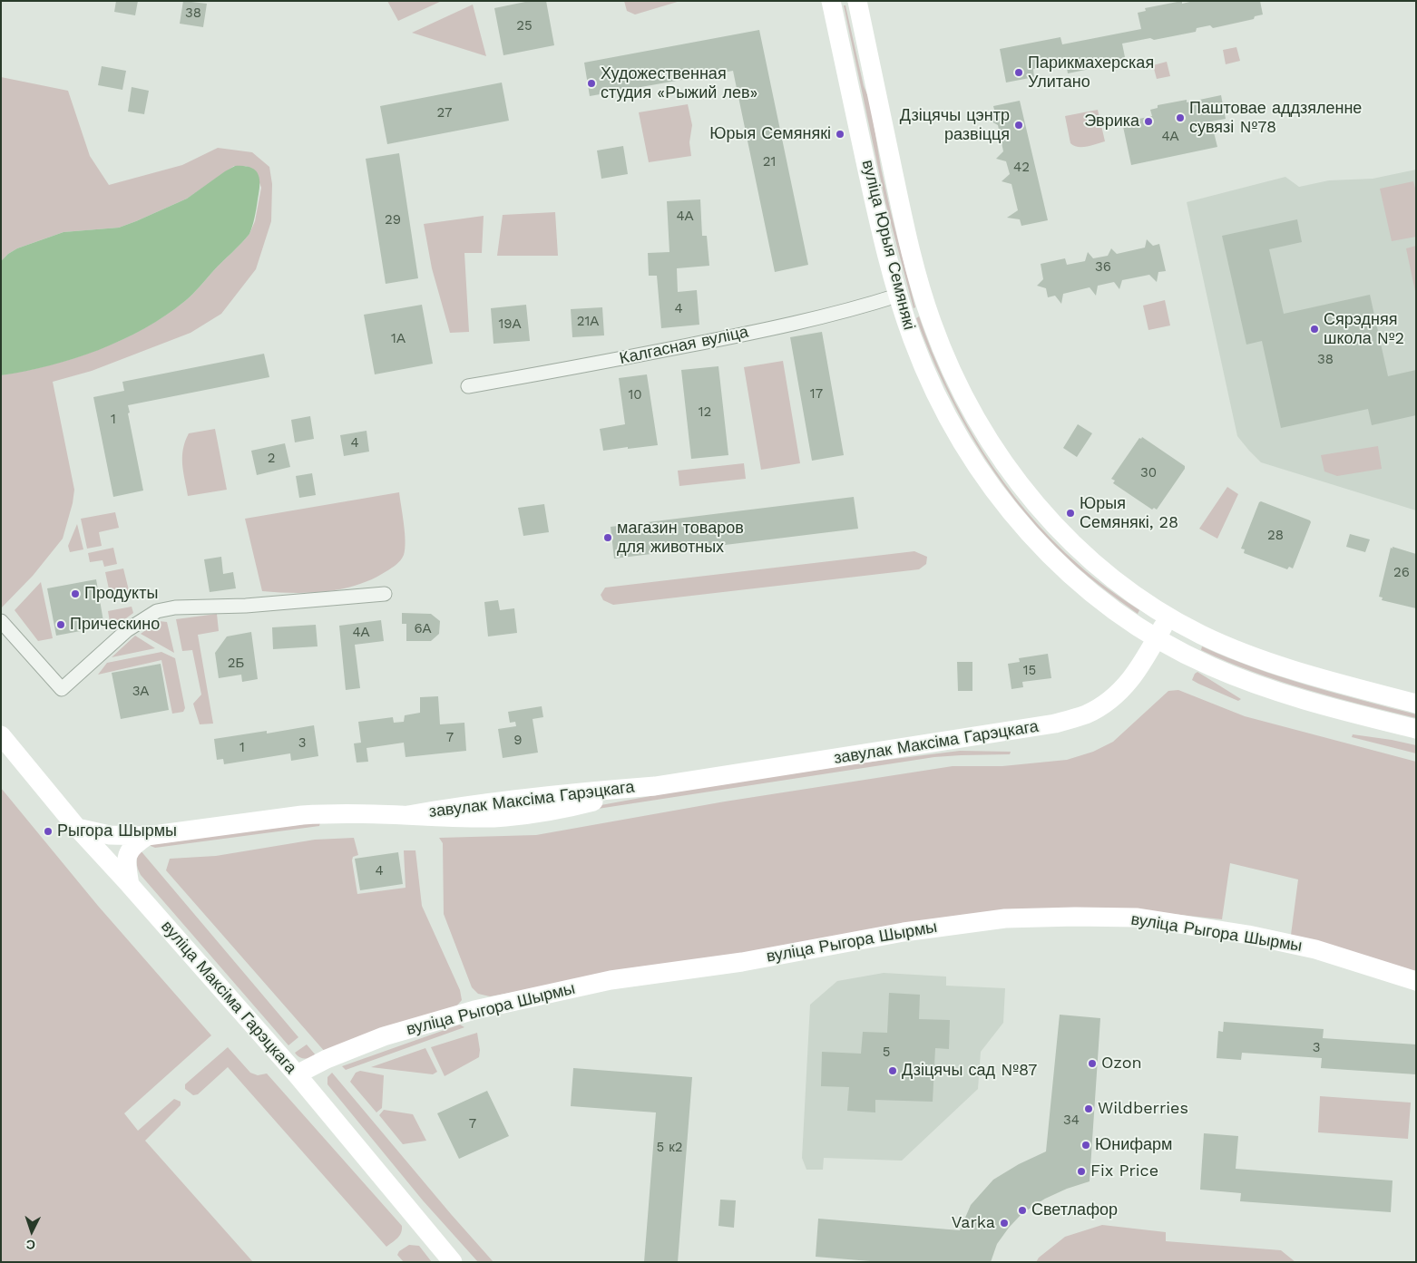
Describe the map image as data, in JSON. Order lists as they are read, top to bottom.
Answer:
{
  "streets": {
    "main road": [
      "вуліца Юрыя Семянякі",
      "завулак Максіма Гарэцкага",
      "вуліца Рыгора Шырмы",
      "вуліца Максіма Гарэцкага"
    ],
    "street": ["Калгасная вуліца"]
  },
  "crossings": [
    ["вуліца Юрыя Семянякі", "Калгасная вуліца"],
    ["вуліца Юрыя Семянякі", "завулак Максіма Гарэцкага"],
    ["завулак Максіма Гарэцкага", "вуліца Максіма Гарэцкага"],
    ["вуліца Рыгора Шырмы", "вуліца Максіма Гарэцкага"]
  ],
  "places": [
    "Парикмахерская Улитано",
    "Художественная студия «Рыжий лев»",
    "Паштовае аддзяленне сувязі №78",
    "Эврика",
    "Дзіцячы цэнтр развіцця",
    "Юрыя Семянякі",
    "Сярэдняя школа №2",
    "Юрыя Семянякі, 28",
    "магазин товаров для животных",
    "Продукты",
    "Прическино",
    "Рыгора Шырмы",
    "Ozon",
    "Дзіцячы сад №87",
    "Wildberries",
    "Юнифарм",
    "Fix Price",
    "Светлафор",
    "Varka"
  ],
  "house_numbers": [
    "38",
    "25",
    "27",
    "4А",
    "21",
    "42",
    "4А",
    "29",
    "36",
    "4",
    "21А",
    "19А",
    "1А",
    "38",
    "17",
    "10",
    "12",
    "1",
    "4",
    "2",
    "30",
    "28",
    "26",
    "6А",
    "4А",
    "2Б",
    "15",
    "3А",
    "7",
    "9",
    "3",
    "1",
    "4",
    "3",
    "5",
    "34",
    "7",
    "5 к2"
  ],
  "north": "bottom"
}
